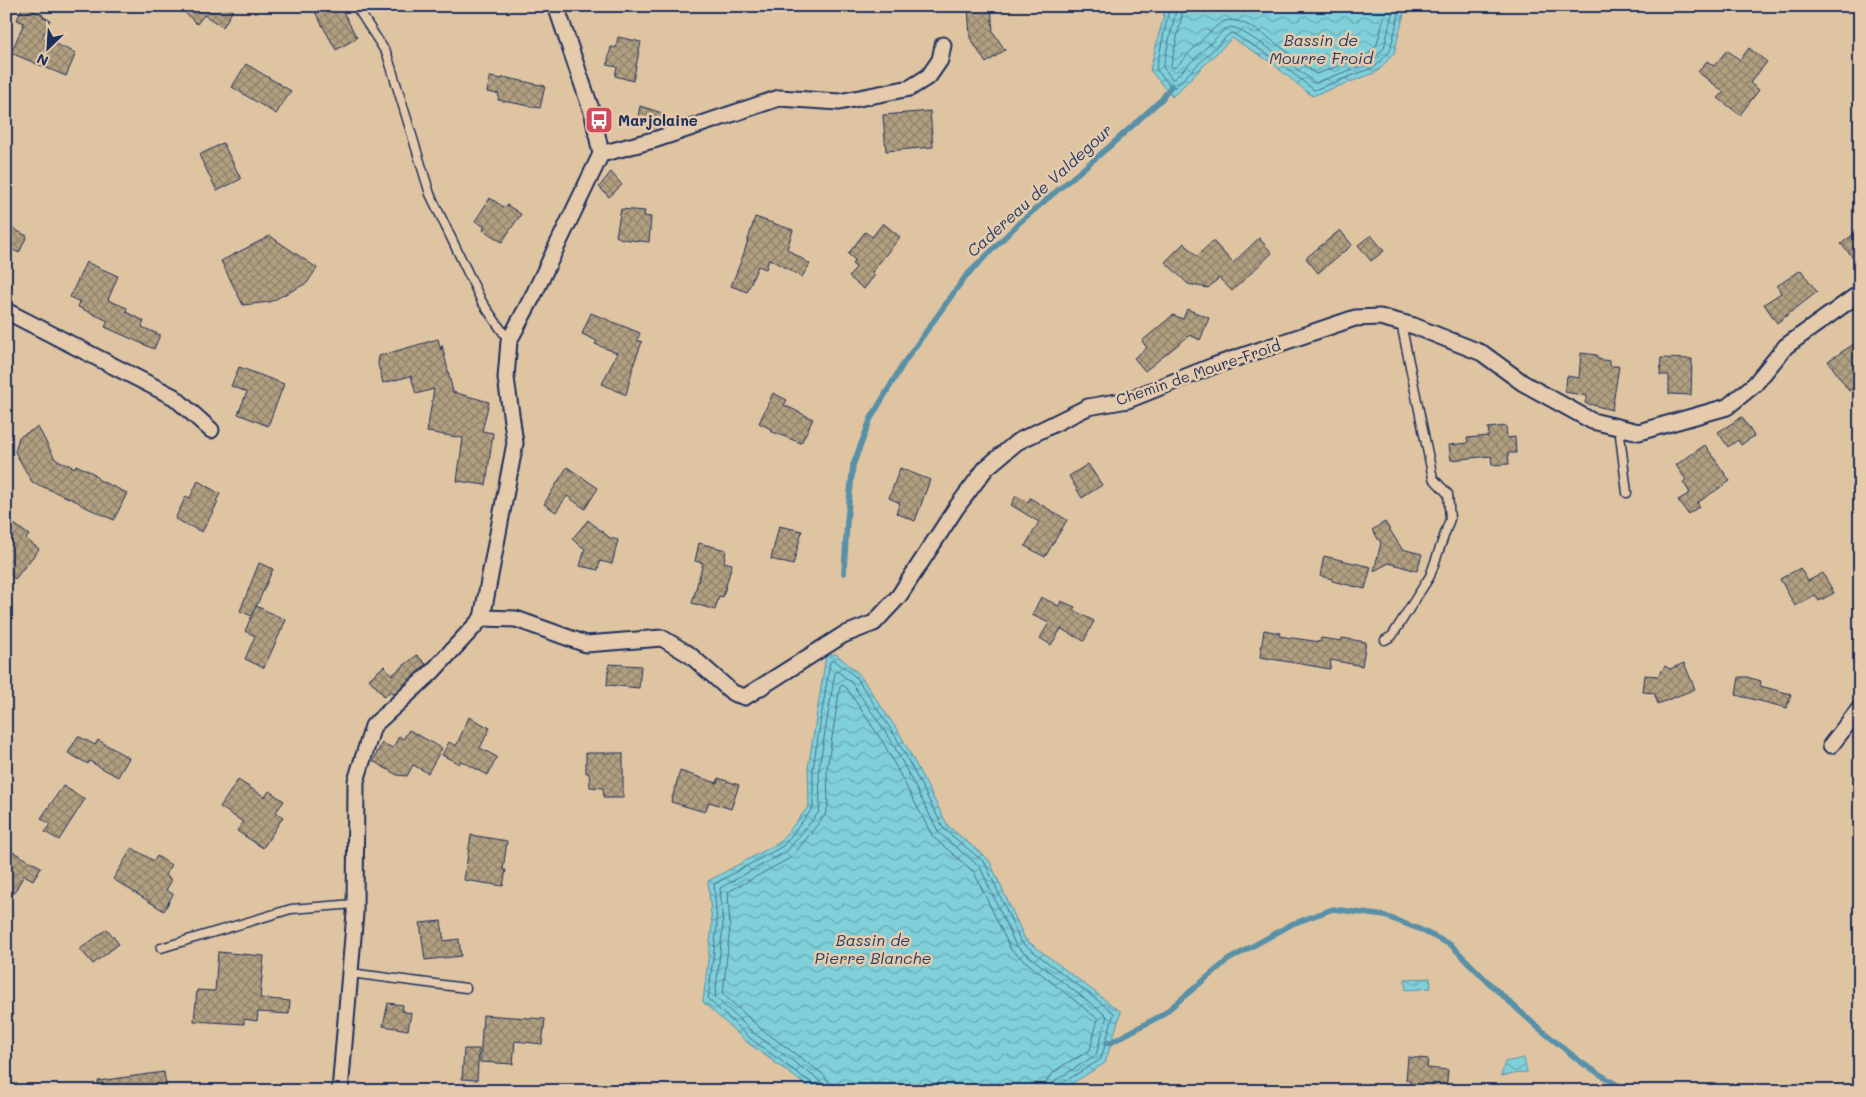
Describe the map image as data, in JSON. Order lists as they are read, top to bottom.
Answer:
{
  "streets": {
    "street": ["Chemin de Moure-Froid"]
  },
  "water": ["Bassin de Mourre Froid", "Cadereau de Valdegour", "Bassin de Pierre Blanche"],
  "places": {
    "bus stop": ["Marjolaine"]
  },
  "north": "bottom left"
}
